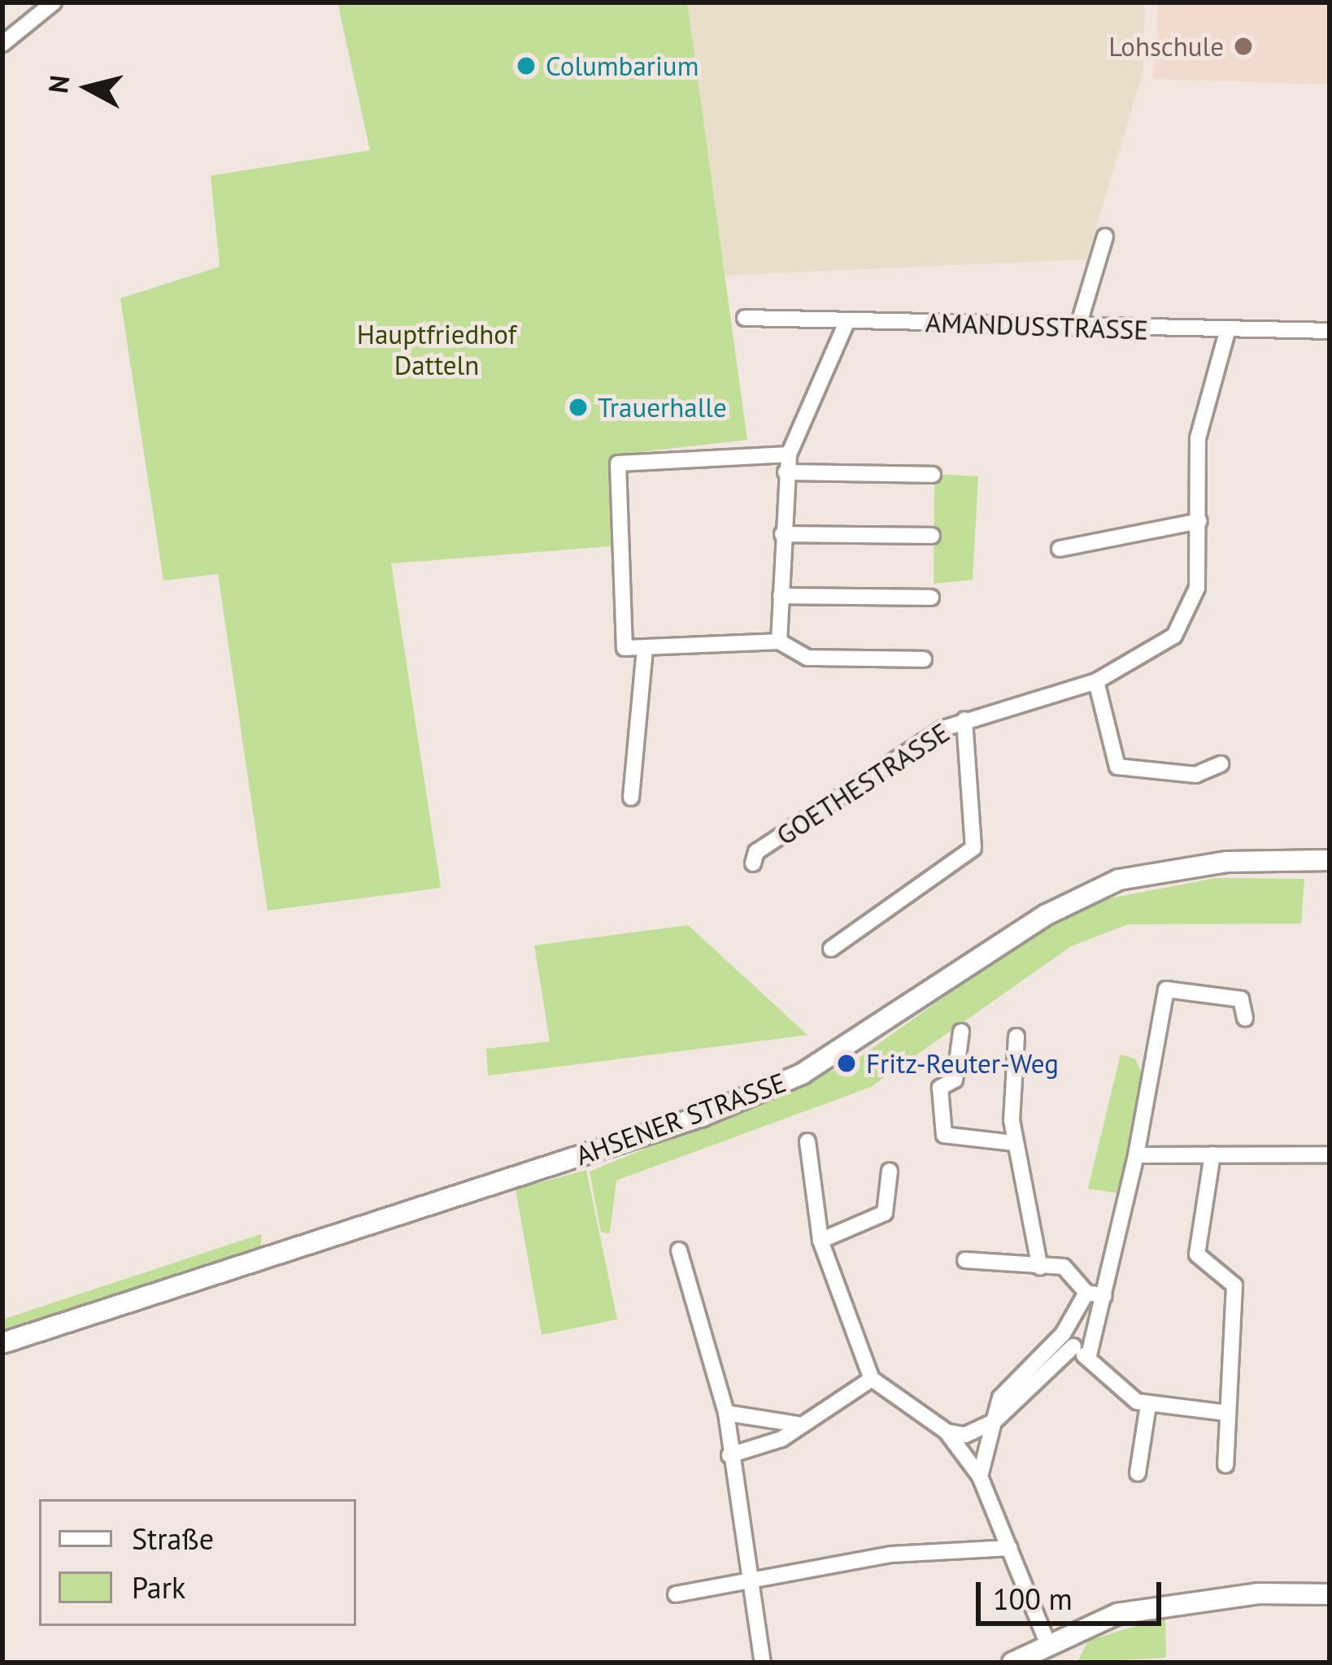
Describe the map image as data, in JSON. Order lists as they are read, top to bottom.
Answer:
{
  "streets": {
    "main road": ["AHSENER STRASSE"],
    "street": ["AMANDUSSTRASSE", "GOETHESTRASSE"]
  },
  "crossings": [
    ["AMANDUSSTRASSE", "GOETHESTRASSE"]
  ],
  "parks": ["Hauptfriedhof Datteln"],
  "places": [
    "Lohschule",
    "Columbarium",
    "Trauerhalle",
    "Fritz-Reuter-Weg"
  ],
  "legend": ["Straße", "Park"],
  "scale_bar": "100 m",
  "north": "left"
}
